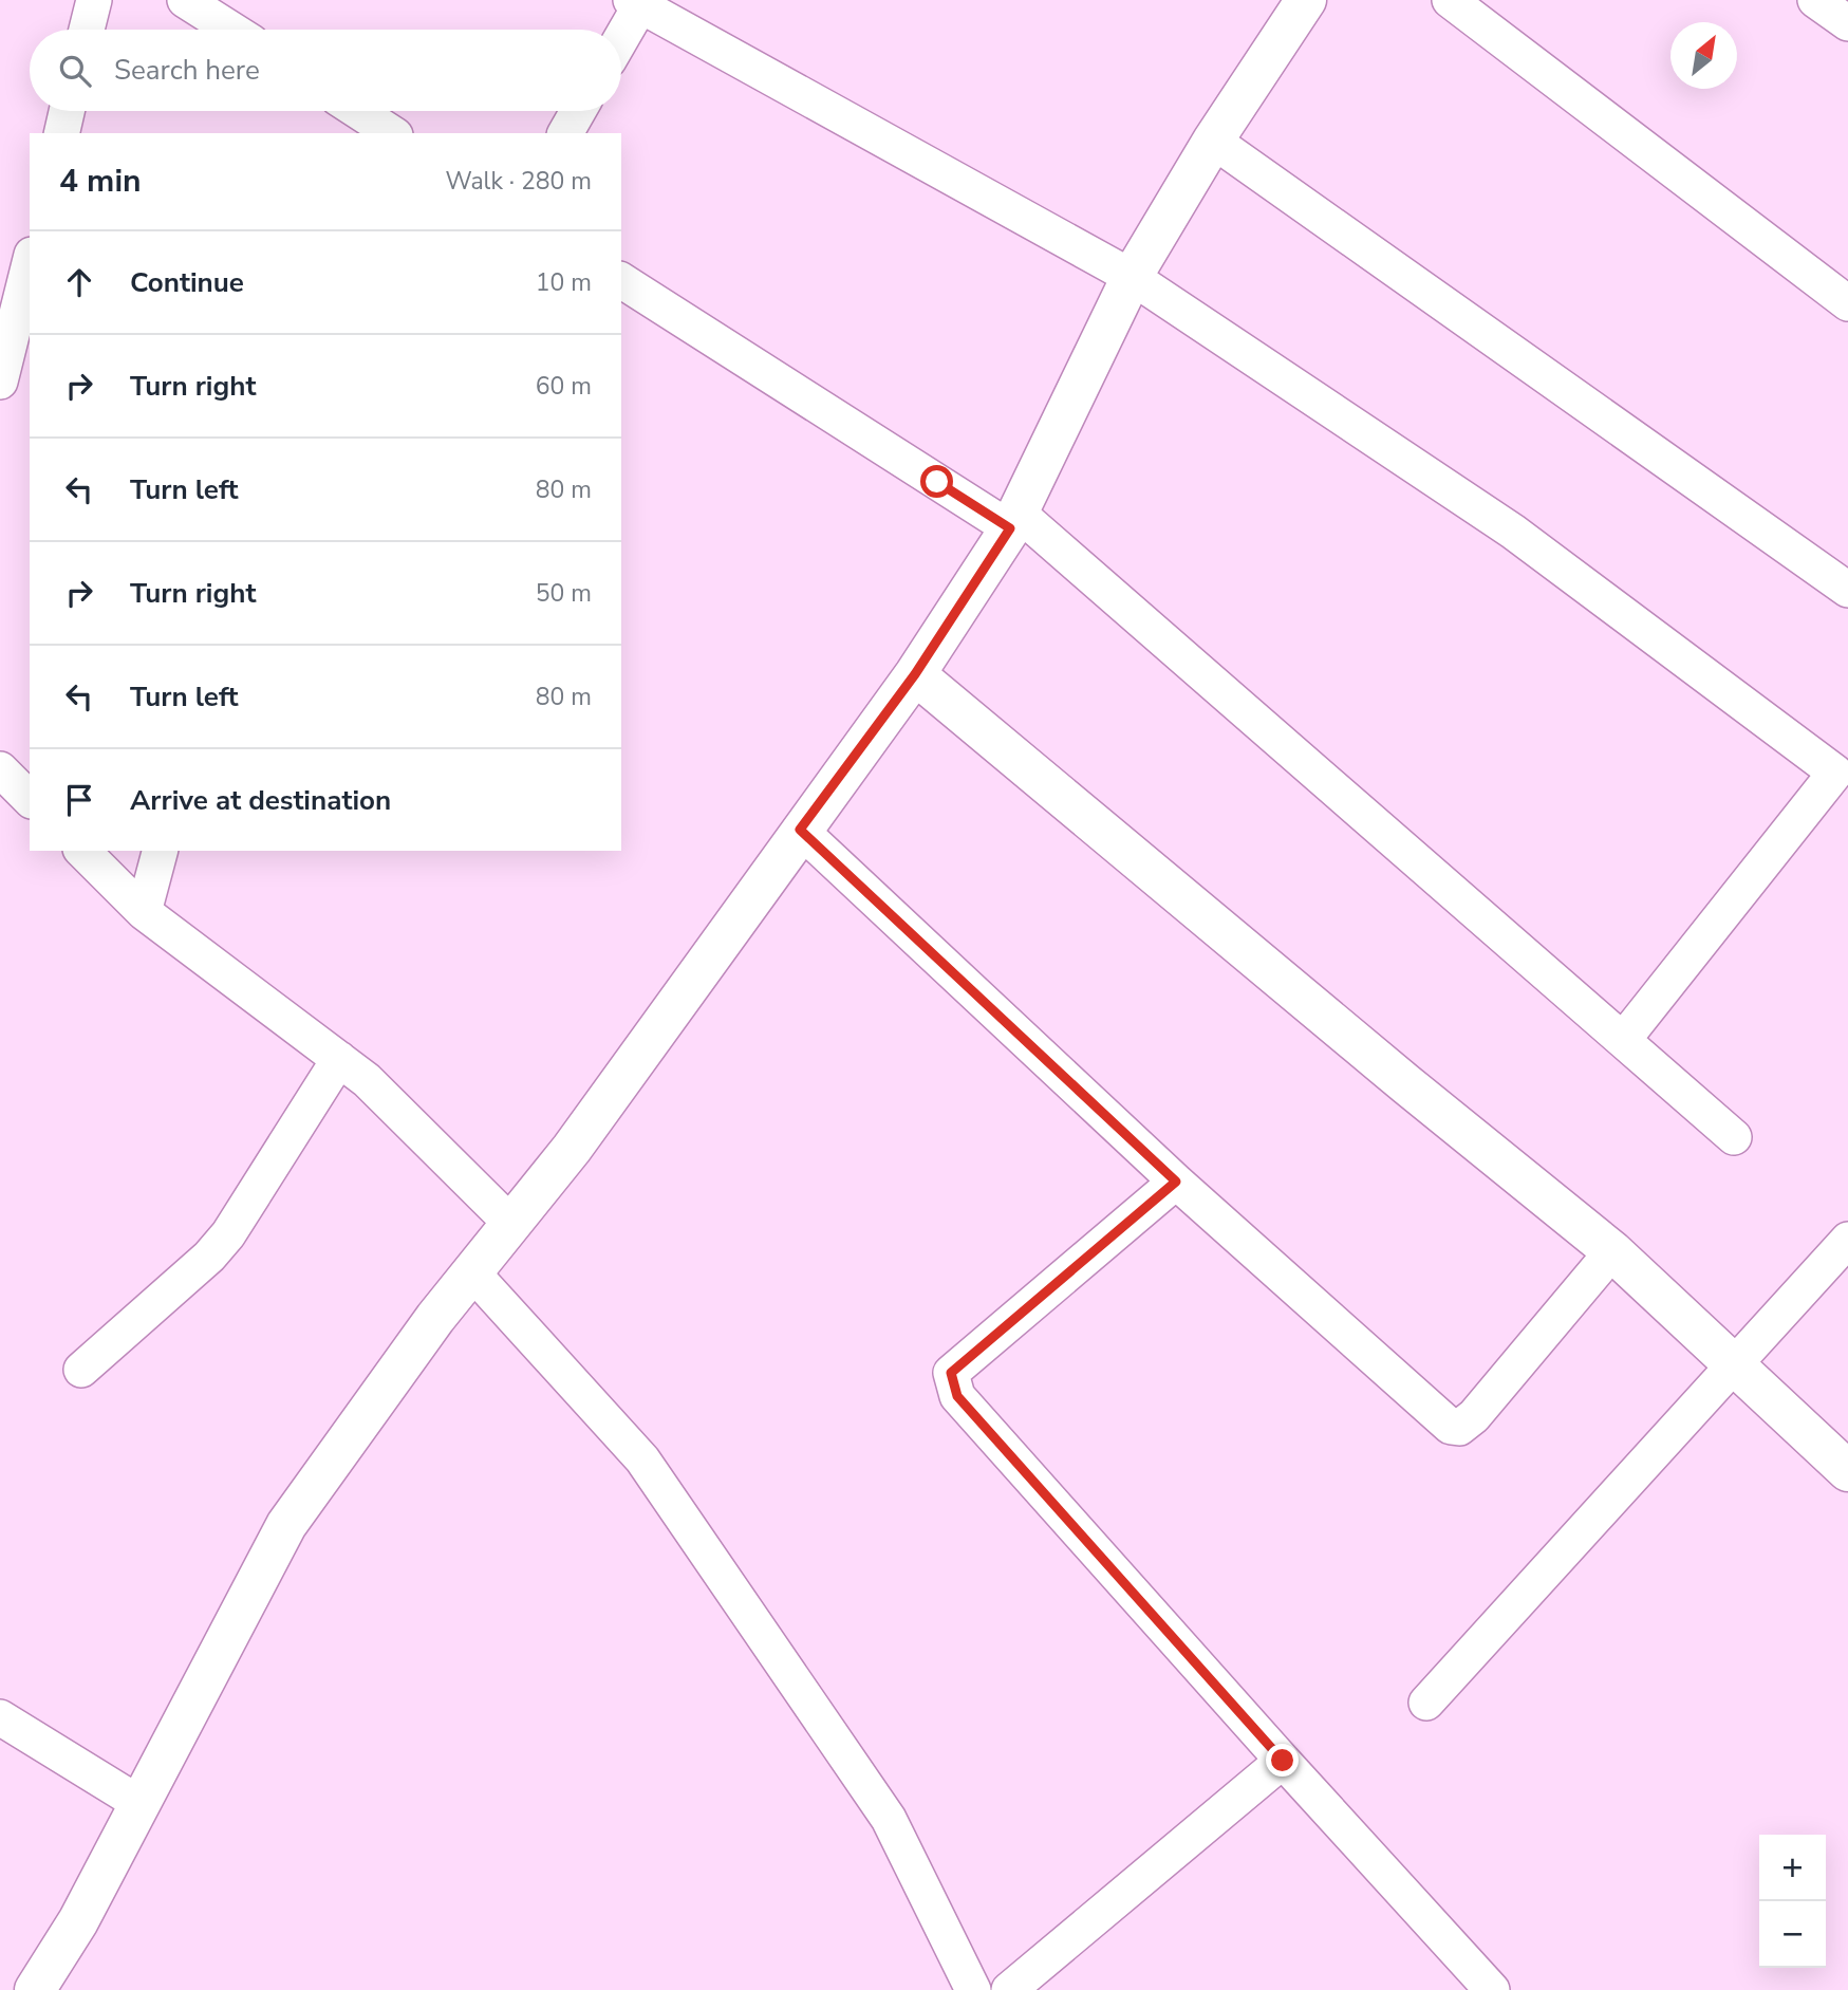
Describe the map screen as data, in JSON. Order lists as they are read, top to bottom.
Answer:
{
  "north": "top right",
  "page": {
    "search": "Search here",
    "heading": ["4 min", "Walk · 280 m"],
    "list": [
      ["Continue", "10 m"],
      ["Turn right", "60 m"],
      ["Turn left", "80 m"],
      ["Turn right", "50 m"],
      ["Turn left", "80 m"],
      "Arrive at destination"
    ],
    "map_buttons": ["+", "−"]
  }
}
